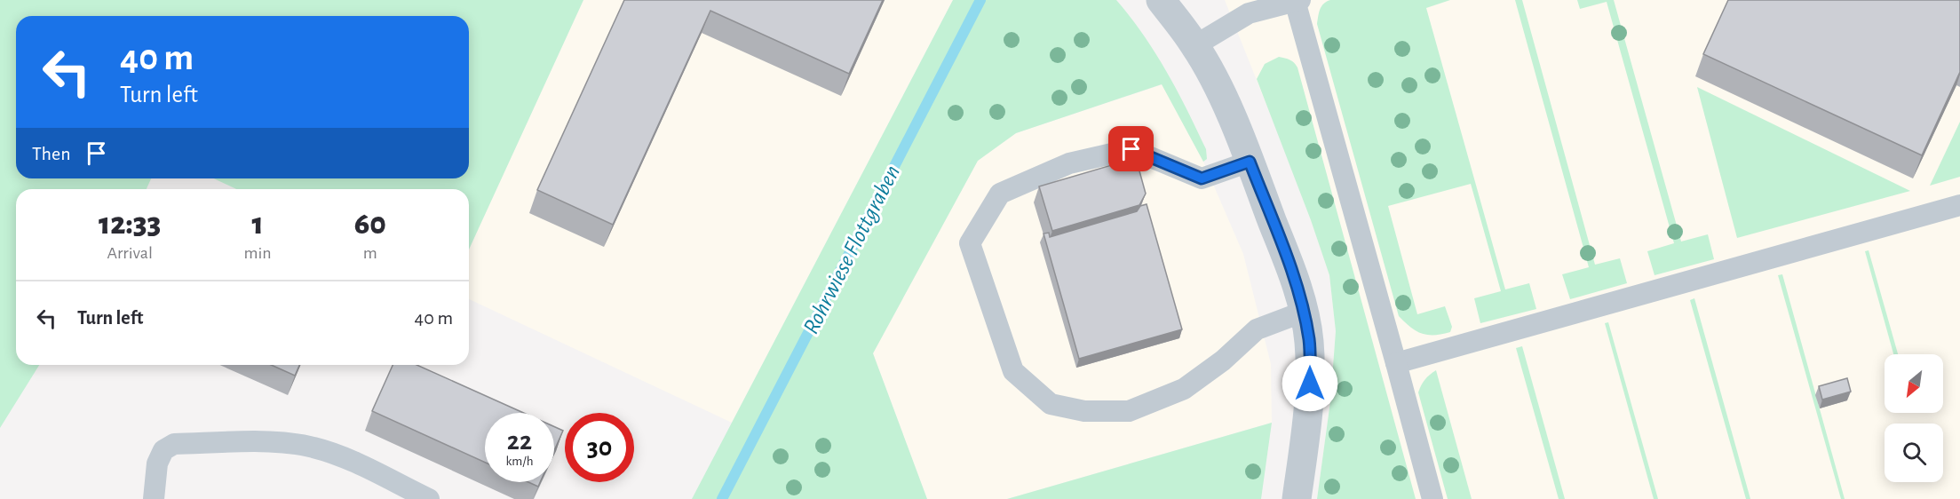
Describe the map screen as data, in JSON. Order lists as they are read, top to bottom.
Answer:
{
  "water": ["Rohrwiese Flottgraben"],
  "north": "bottom left",
  "page": {
    "turn": ["40 m", "Turn left"],
    "then": "Then",
    "eta": [
      "12:33",
      "Arrival",
      "1",
      "min",
      "60",
      "m"
    ],
    "list": [
      {
        "name": "Turn left",
        "value": "40 m"
      }
    ],
    "speed": "22 km/h",
    "limit": "30"
  }
}
